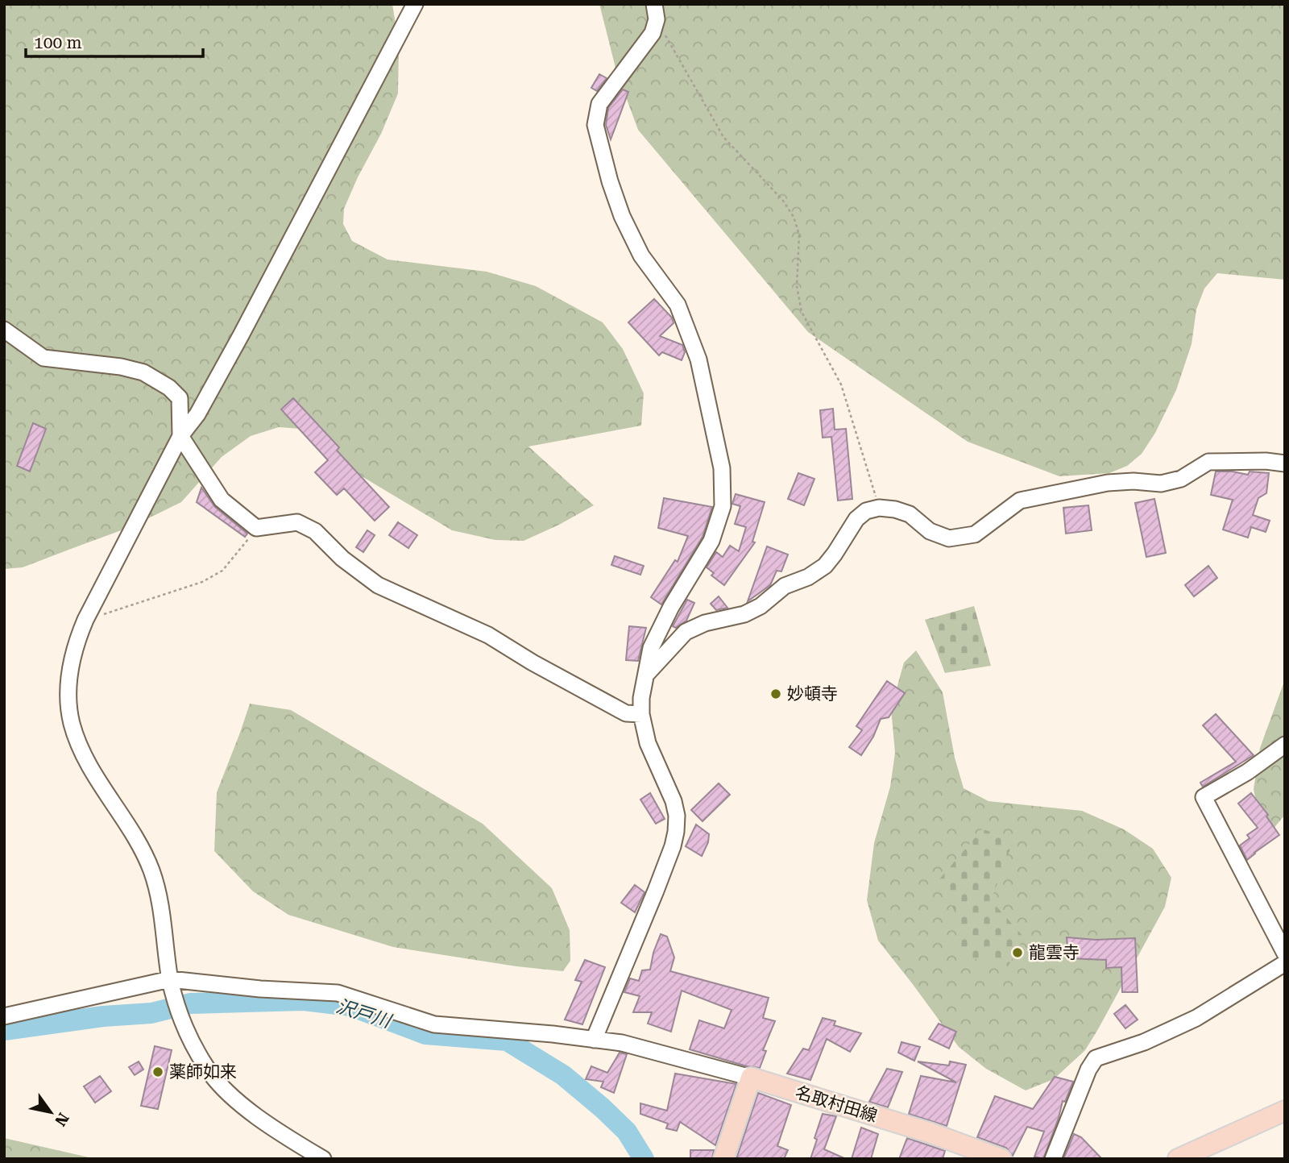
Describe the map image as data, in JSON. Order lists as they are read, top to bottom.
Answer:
{
  "streets": {
    "main road": ["名取村田線"]
  },
  "water": ["沢戸川"],
  "places": ["妙頓寺", "龍雲寺", "薬師如来"],
  "scale_bar": "100 m",
  "north": "bottom right"
}
